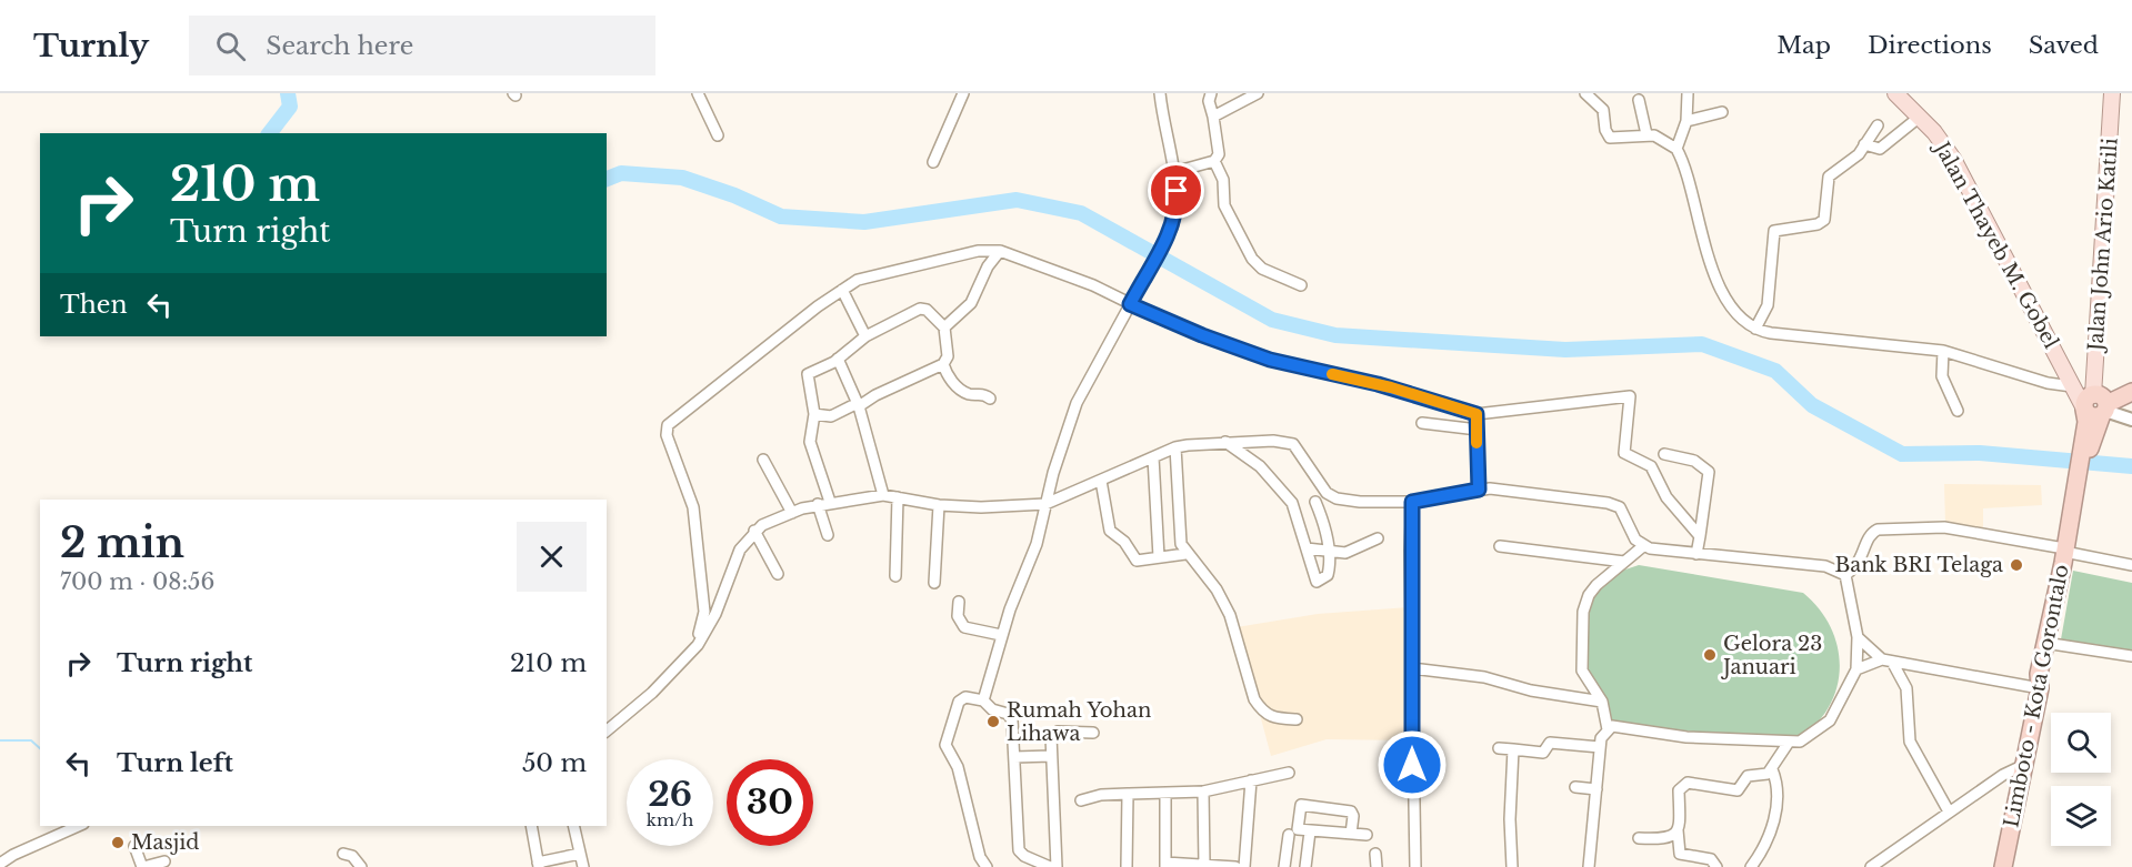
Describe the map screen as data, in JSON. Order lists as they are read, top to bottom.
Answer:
{
  "streets": {
    "highway": ["Limboto - Kota Gorontalo"],
    "main road": ["Jalan John Ario Katili", "Jalan Thayeb M. Gobel"]
  },
  "crossings": [
    ["Jalan John Ario Katili", "Jalan Thayeb M. Gobel"]
  ],
  "places": [
    "Bank BRI Telaga",
    "Gelora 23 Januari",
    "Rumah Yohan Lihawa",
    "Masjid"
  ],
  "page": {
    "header": "Turnly",
    "search": "Search here",
    "nav": ["Map", "Directions", "Saved"],
    "turn": ["210 m", "Turn right"],
    "then": "Then",
    "heading": ["2 min", "700 m · 08:56"],
    "list": [
      {
        "name": "Turn right",
        "value": "210 m"
      },
      {
        "name": "Turn left",
        "value": "50 m"
      }
    ],
    "speed": "26 km/h",
    "limit": "30"
  }
}
